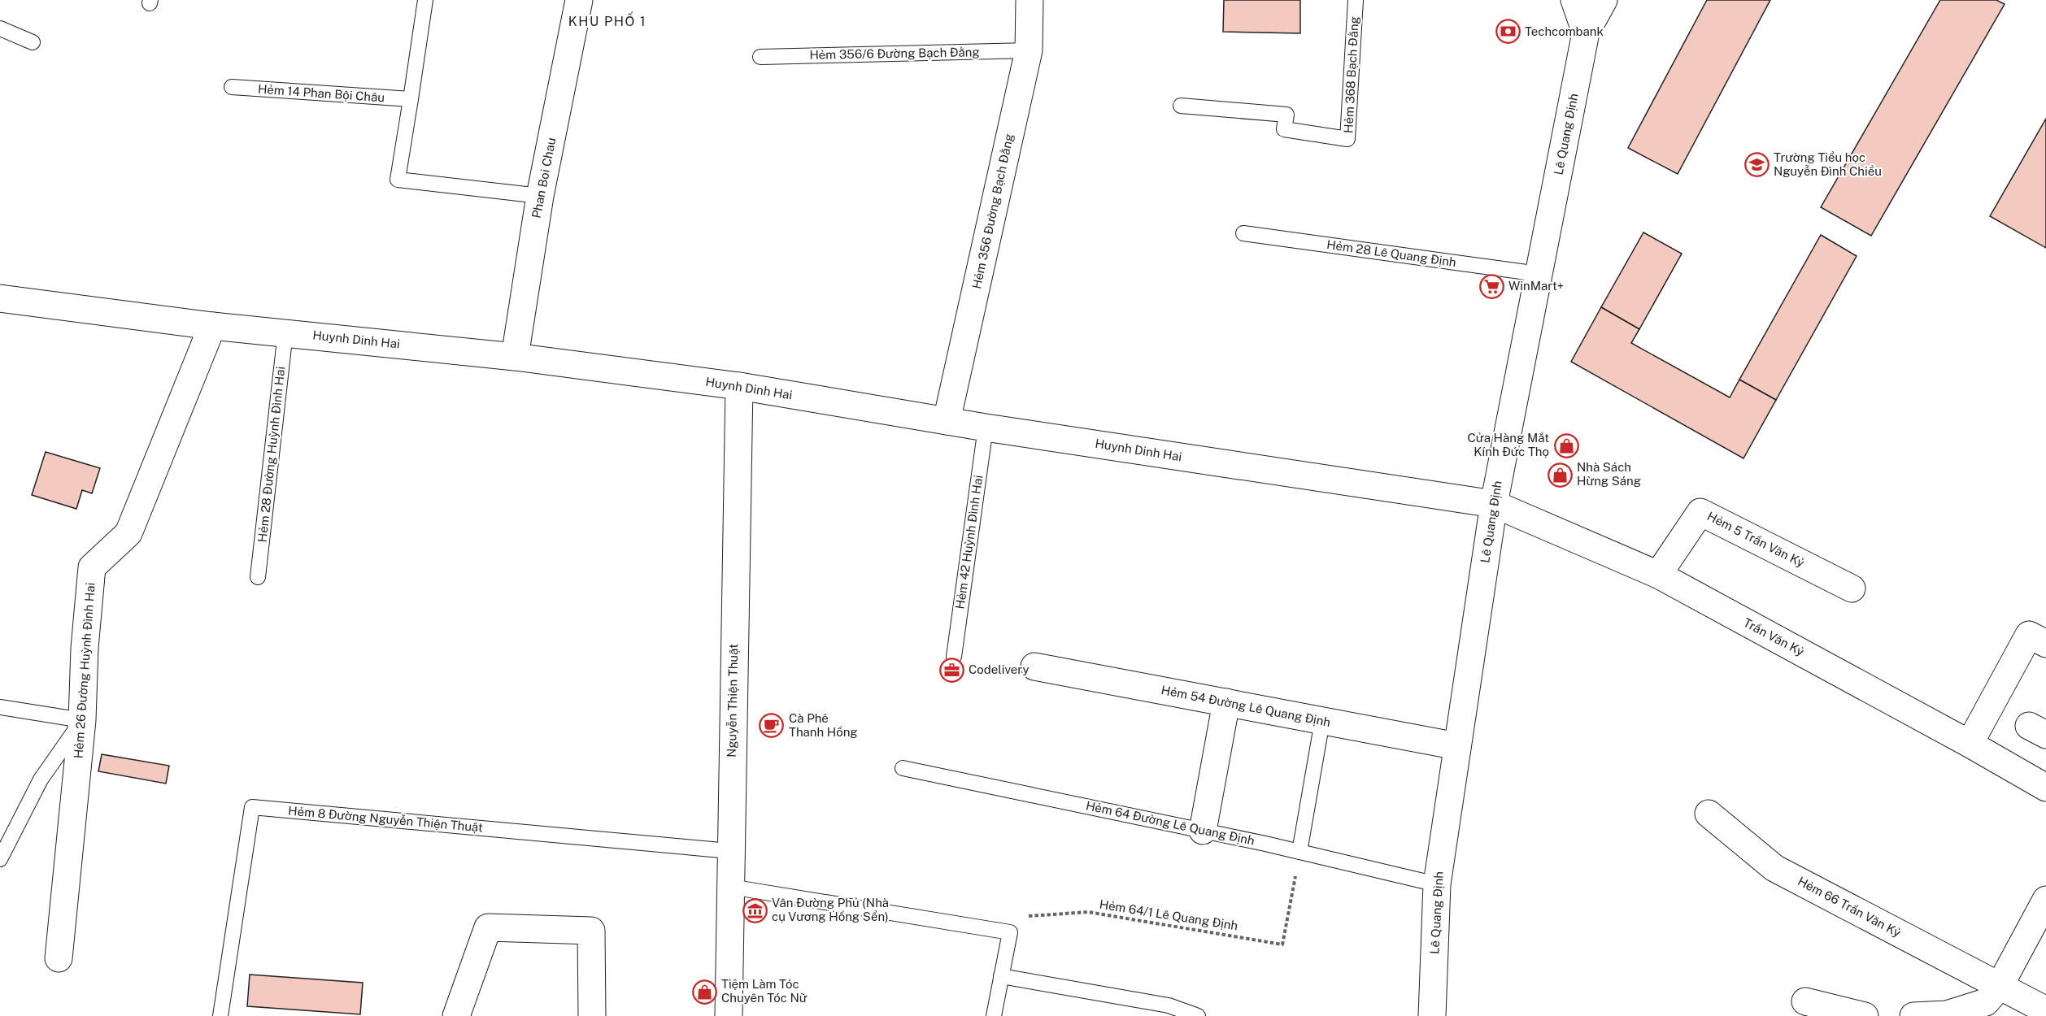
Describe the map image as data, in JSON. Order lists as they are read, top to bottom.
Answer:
{
  "streets": {
    "street": [
      "Lê Quang Định",
      "Phan Boi Chau",
      "Hẻm 356 Đường Bạch Đằng",
      "Huynh Dinh Hai",
      "Hẻm 5 Trần Văn Kỷ",
      "Trần Văn Kỷ",
      "Hẻm 26 Đường Huỳnh Đình Hai",
      "Nguyễn Thiện Thuật",
      "Hẻm 54 Đường Lê Quang Định",
      "Hẻm 66 Trần Văn Kỷ"
    ],
    "lane": [
      "Hẻm 356/6 Đường Bạch Đằng",
      "Hẻm 368 Bạch Đằng",
      "Hẻm 14 Phan Bội Châu",
      "Hẻm 28 Lê Quang Định",
      "Hẻm 28 Đường Huỳnh Đình Hai",
      "Hẻm 42 Huỳnh Đình Hai",
      "Hẻm 8 Đường Nguyễn Thiện Thuật",
      "Hẻm 64 Đường Lê Quang Định"
    ],
    "path": ["Hẻm 64/1 Lê Quang Định"]
  },
  "crossings": [
    ["Hẻm 356/6 Đường Bạch Đằng", "Hẻm 356 Đường Bạch Đằng"],
    ["Lê Quang Định", "Hẻm 28 Lê Quang Định"],
    ["Lê Quang Định", "Huynh Dinh Hai"],
    ["Lê Quang Định", "Trần Văn Kỷ"],
    ["Lê Quang Định", "Hẻm 54 Đường Lê Quang Định"],
    ["Lê Quang Định", "Hẻm 64 Đường Lê Quang Định"],
    ["Phan Boi Chau", "Huynh Dinh Hai"],
    ["Hẻm 356 Đường Bạch Đằng", "Huynh Dinh Hai"],
    ["Huynh Dinh Hai", "Hẻm 28 Đường Huỳnh Đình Hai"],
    ["Huynh Dinh Hai", "Hẻm 42 Huỳnh Đình Hai"],
    ["Huynh Dinh Hai", "Trần Văn Kỷ"],
    ["Huynh Dinh Hai", "Hẻm 26 Đường Huỳnh Đình Hai"],
    ["Huynh Dinh Hai", "Nguyễn Thiện Thuật"],
    ["Hẻm 5 Trần Văn Kỷ", "Trần Văn Kỷ"],
    ["Nguyễn Thiện Thuật", "Hẻm 8 Đường Nguyễn Thiện Thuật"],
    ["Hẻm 64 Đường Lê Quang Định", "Hẻm 64/1 Lê Quang Định"]
  ],
  "districts": ["KHU PHỐ 1"],
  "places": {
    "bank": ["Techcombank"],
    "school or university": ["Trường Tiểu học Nguyễn Đình Chiểu"],
    "supermarket": ["WinMart+"],
    "shop": ["Cửa Hàng Mắt Kính Đức Thọ", "Nhà Sách Hừng Sáng", "Tiệm Làm Tóc Chuyên Tóc Nữ"],
    "office": ["Codelivery"],
    "cafe": ["Cà Phê Thanh Hồng"],
    "museum": ["Vân Đường Phủ (Nhà cụ Vương Hồng Sển)"]
  }
}
